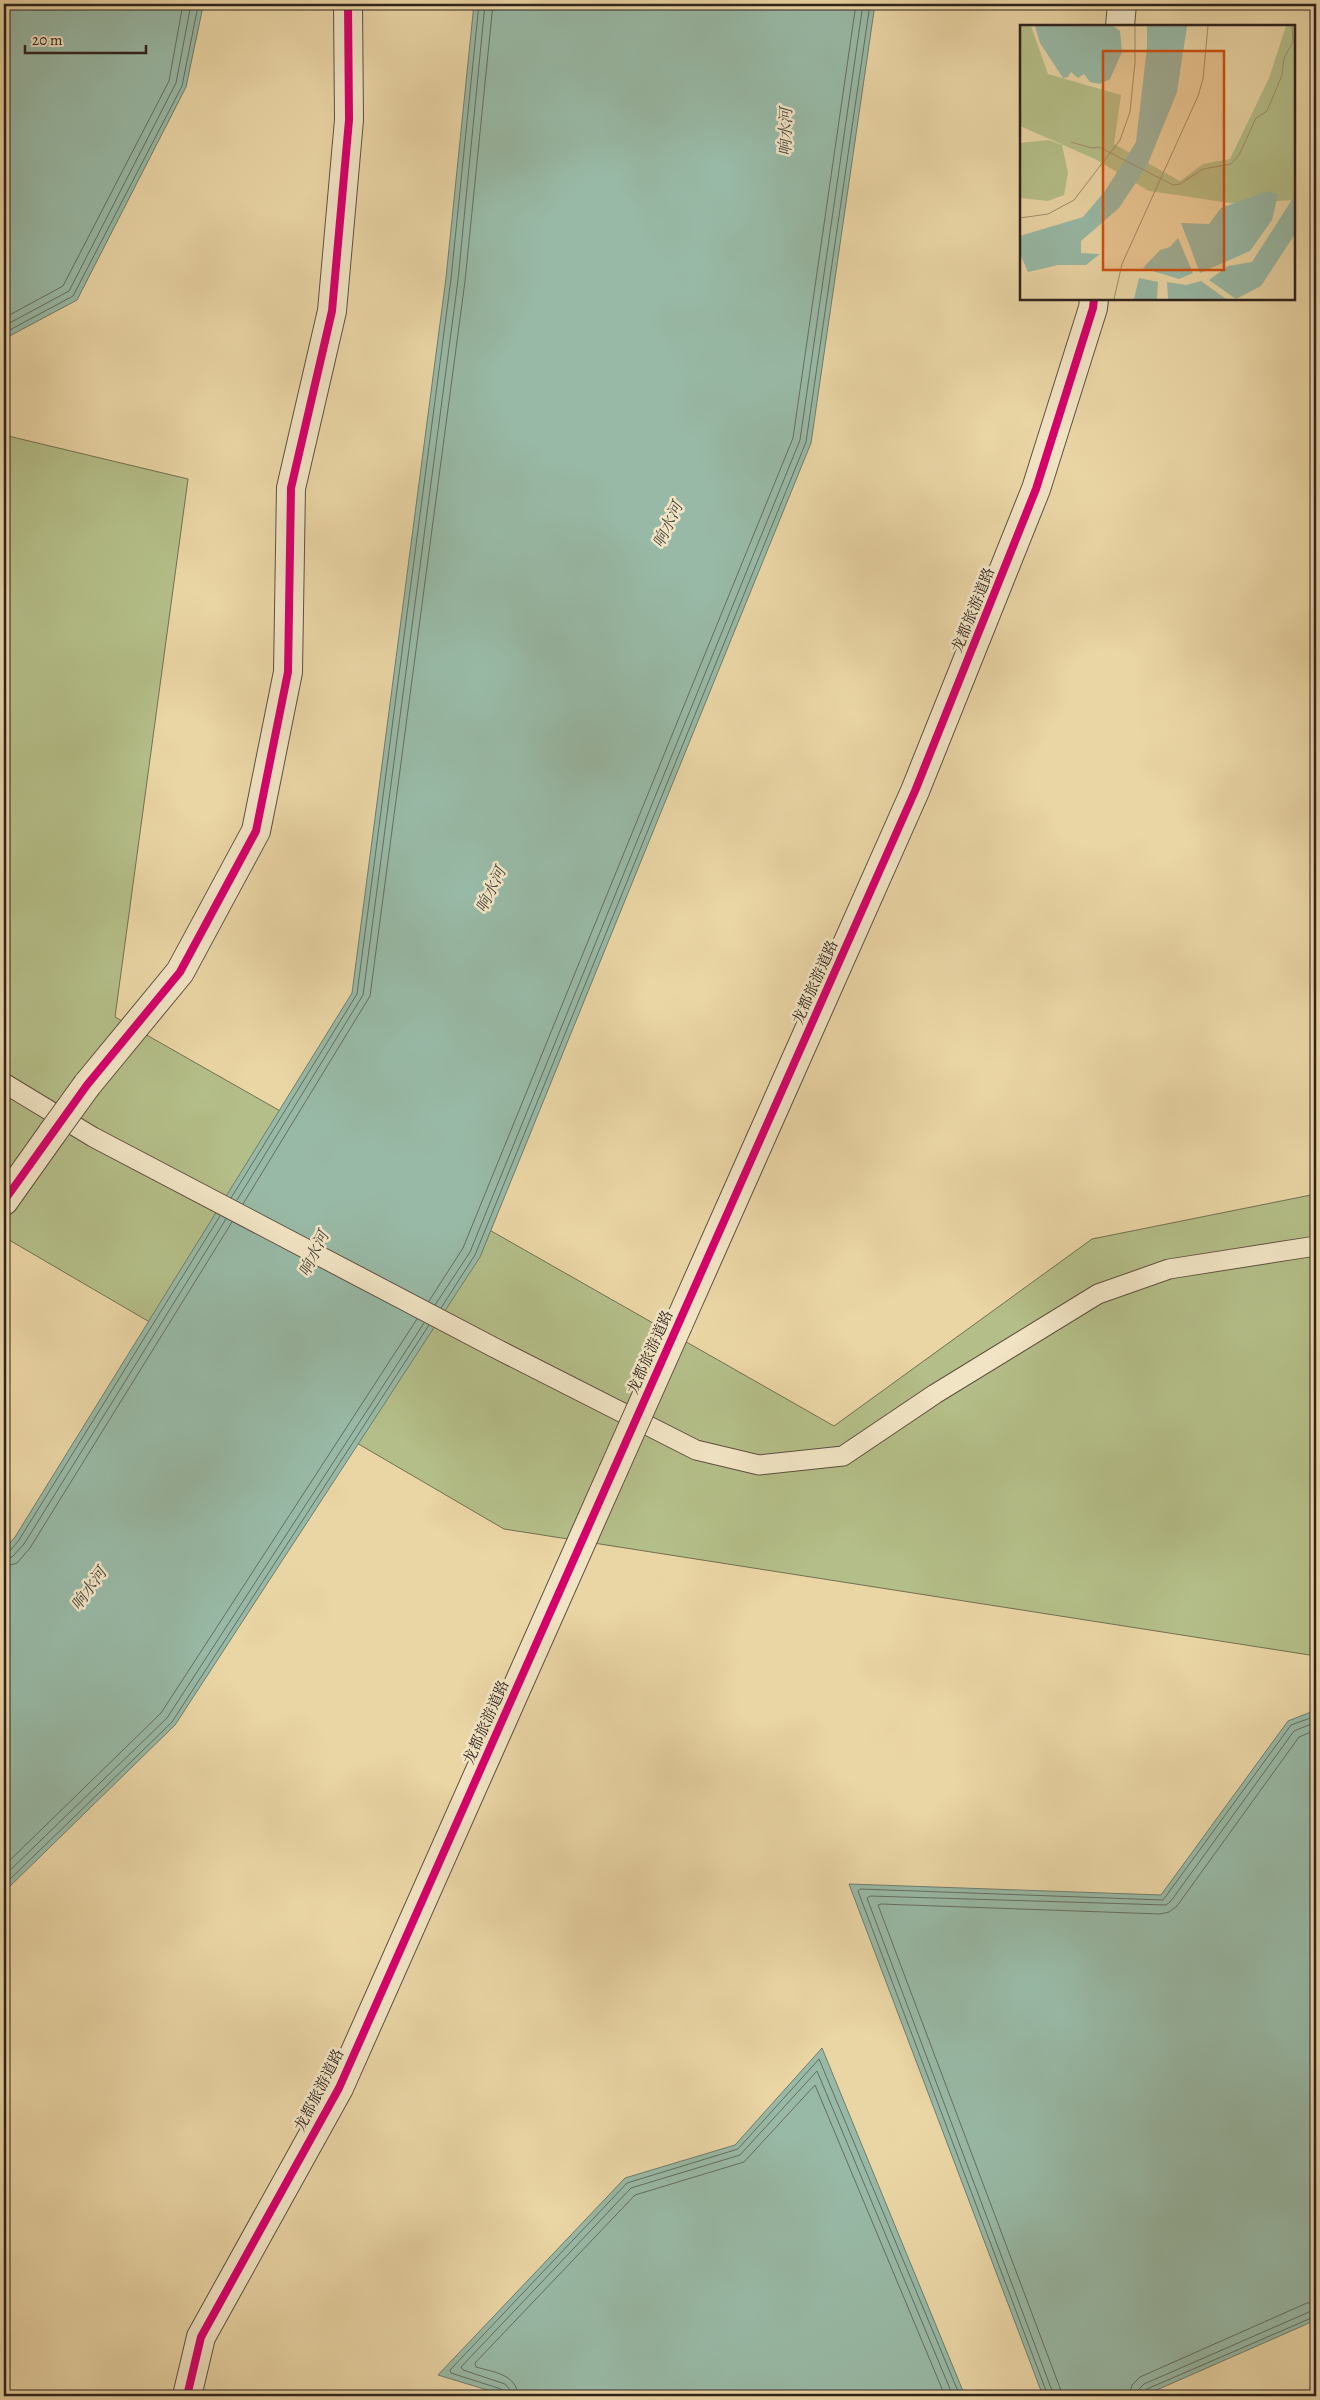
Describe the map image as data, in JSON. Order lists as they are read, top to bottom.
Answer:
{
  "streets": {
    "street": ["龙都旅游道路"]
  },
  "water": ["响水河"],
  "scale_bar": "20 m"
}
